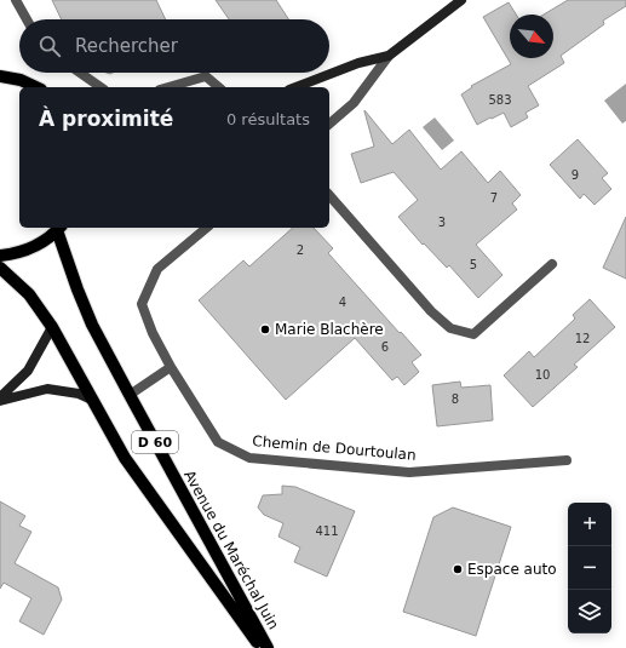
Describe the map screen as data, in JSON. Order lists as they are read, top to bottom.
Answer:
{
  "streets": {
    "main road": ["D 60", "Avenue du Maréchal Juin"],
    "street": ["Chemin de Dourtoulan"]
  },
  "places": ["Marie Blachère", "Espace auto"],
  "house_numbers": [
    "583",
    "9",
    "7",
    "3",
    "2",
    "5",
    "4",
    "12",
    "6",
    "10",
    "8",
    "411"
  ],
  "north": "bottom right",
  "page": {
    "search": "Rechercher",
    "heading": ["À proximité", "0 résultats"],
    "map_buttons": ["+", "−"]
  }
}
